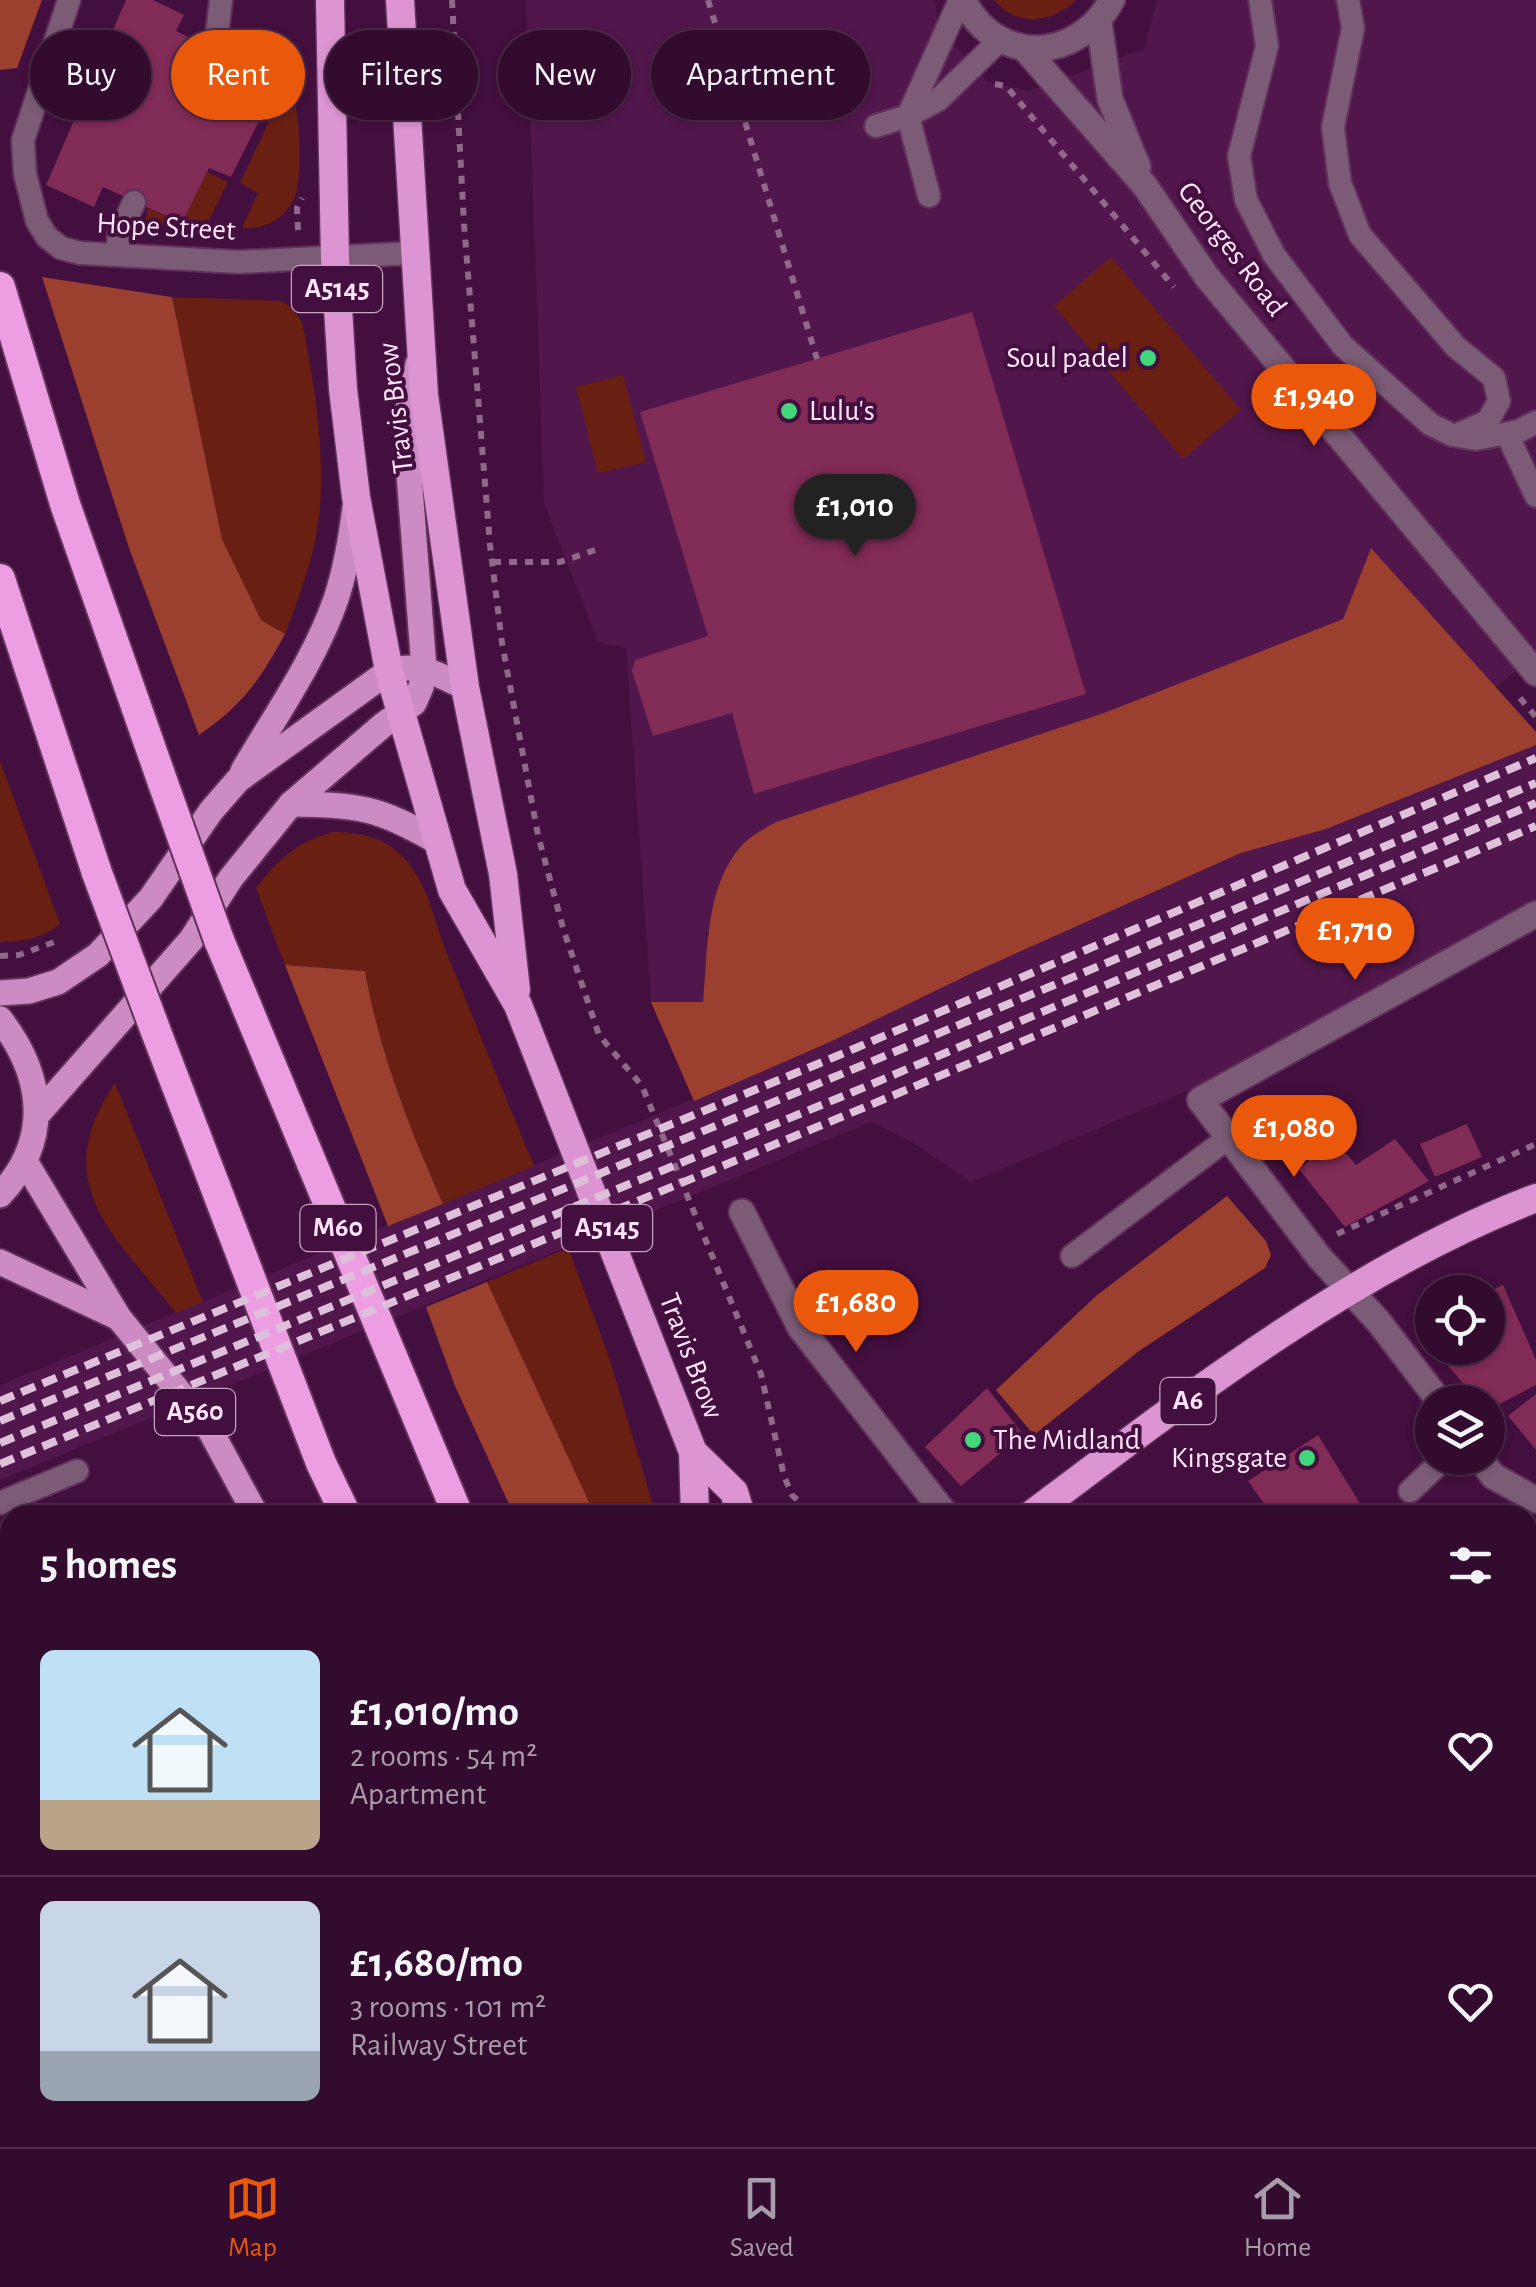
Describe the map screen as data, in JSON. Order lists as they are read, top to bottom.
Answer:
{
  "streets": {
    "highway": [
      "A5145",
      "Travis Brow",
      "M60",
      "A6"
    ],
    "main road": ["A560"],
    "street": ["Georges Road"],
    "lane": ["Hope Street"]
  },
  "crossings": [
    ["Hope Street", "Travis Brow"],
    ["A5145", "Travis Brow"]
  ],
  "places": [
    "Soul padel",
    "Lulu's",
    "The Midland",
    "Kingsgate"
  ],
  "page": {
    "chip": [
      "Buy",
      "Rent",
      "Filters",
      "New",
      "Apartment"
    ],
    "price": [
      "£1,940",
      "£1,010",
      "£1,710",
      "£1,080",
      "£1,680"
    ],
    "heading": "5 homes",
    "list": [
      {
        "name": "£1,010/mo",
        "note": "2 rooms · 54 m² · Apartment"
      },
      {
        "name": "£1,680/mo",
        "note": "3 rooms · 101 m² · Railway Street"
      }
    ],
    "tabs": ["Map", "Saved", "Home"]
  }
}
